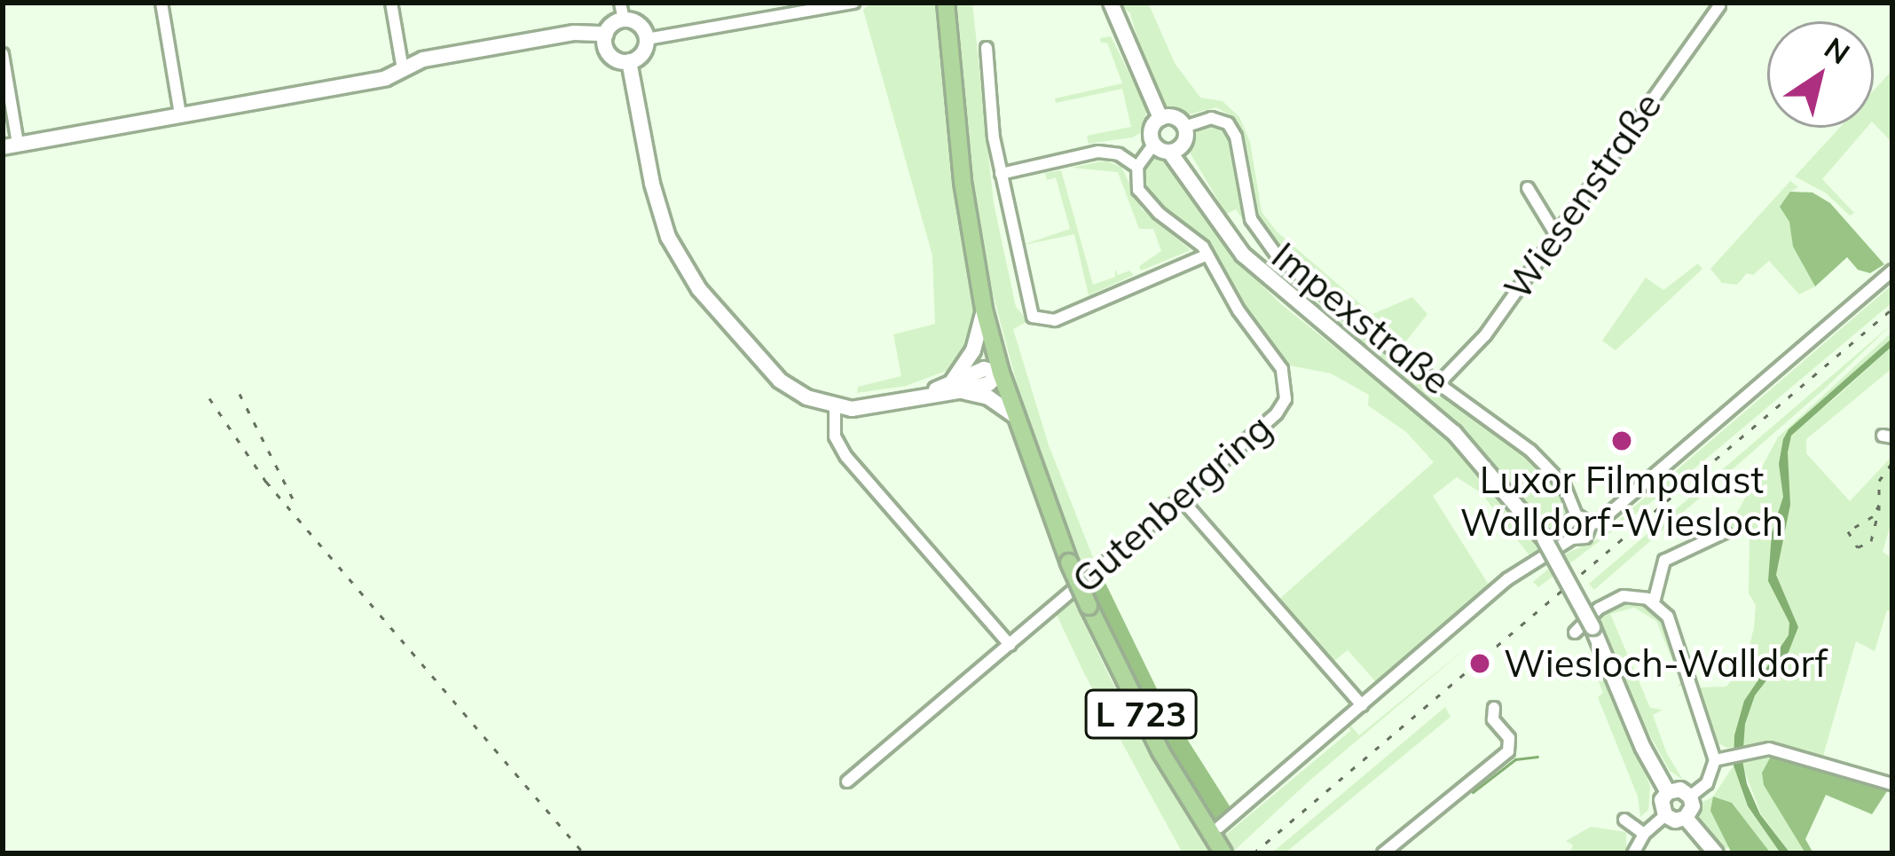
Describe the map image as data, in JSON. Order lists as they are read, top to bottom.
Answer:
{
  "streets": {
    "main road": ["L 723"],
    "street": ["Wiesenstraße", "Impexstraße", "Gutenbergring"]
  },
  "crossings": [
    ["Wiesenstraße", "Impexstraße"]
  ],
  "places": ["Luxor Filmpalast Walldorf-Wiesloch", "Wiesloch-Walldorf"],
  "north": "top right"
}
